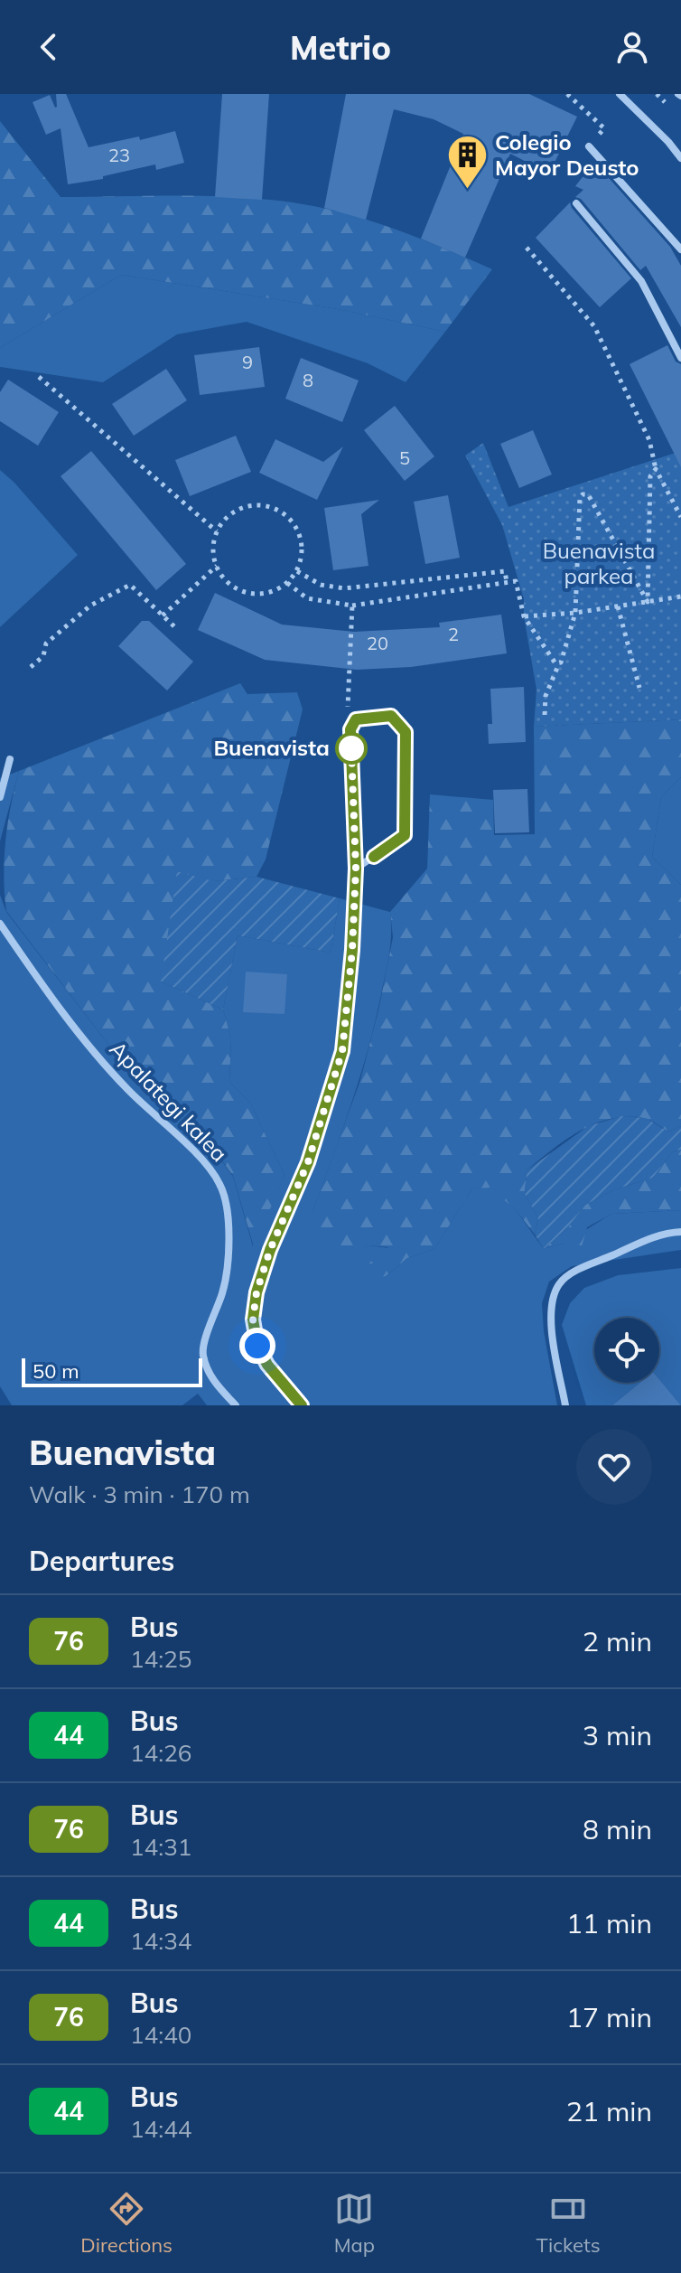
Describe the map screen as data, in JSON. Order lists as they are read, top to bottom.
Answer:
{
  "streets": {
    "street": ["Apalategi kalea"]
  },
  "parks": ["Buenavista parkea"],
  "places": {
    "building": ["Colegio Mayor Deusto"],
    "other": ["Buenavista"]
  },
  "lines": ["bus line 76"],
  "house_numbers": [
    "23",
    "9",
    "8",
    "5",
    "2",
    "20"
  ],
  "scale_bar": "50 m",
  "page": {
    "header": "Metrio",
    "scale": "50 m",
    "heading": [
      ["Buenavista", "Walk · 3 min · 170 m"],
      "Departures"
    ],
    "list": [
      {
        "mark": "76",
        "name": "Bus",
        "note": "14:25",
        "value": "2 min"
      },
      {
        "mark": "44",
        "name": "Bus",
        "note": "14:26",
        "value": "3 min"
      },
      {
        "mark": "76",
        "name": "Bus",
        "note": "14:31",
        "value": "8 min"
      },
      {
        "mark": "44",
        "name": "Bus",
        "note": "14:34",
        "value": "11 min"
      },
      {
        "mark": "76",
        "name": "Bus",
        "note": "14:40",
        "value": "17 min"
      },
      {
        "mark": "44",
        "name": "Bus",
        "note": "14:44",
        "value": "21 min"
      }
    ],
    "tabs": ["Directions", "Map", "Tickets"]
  }
}
